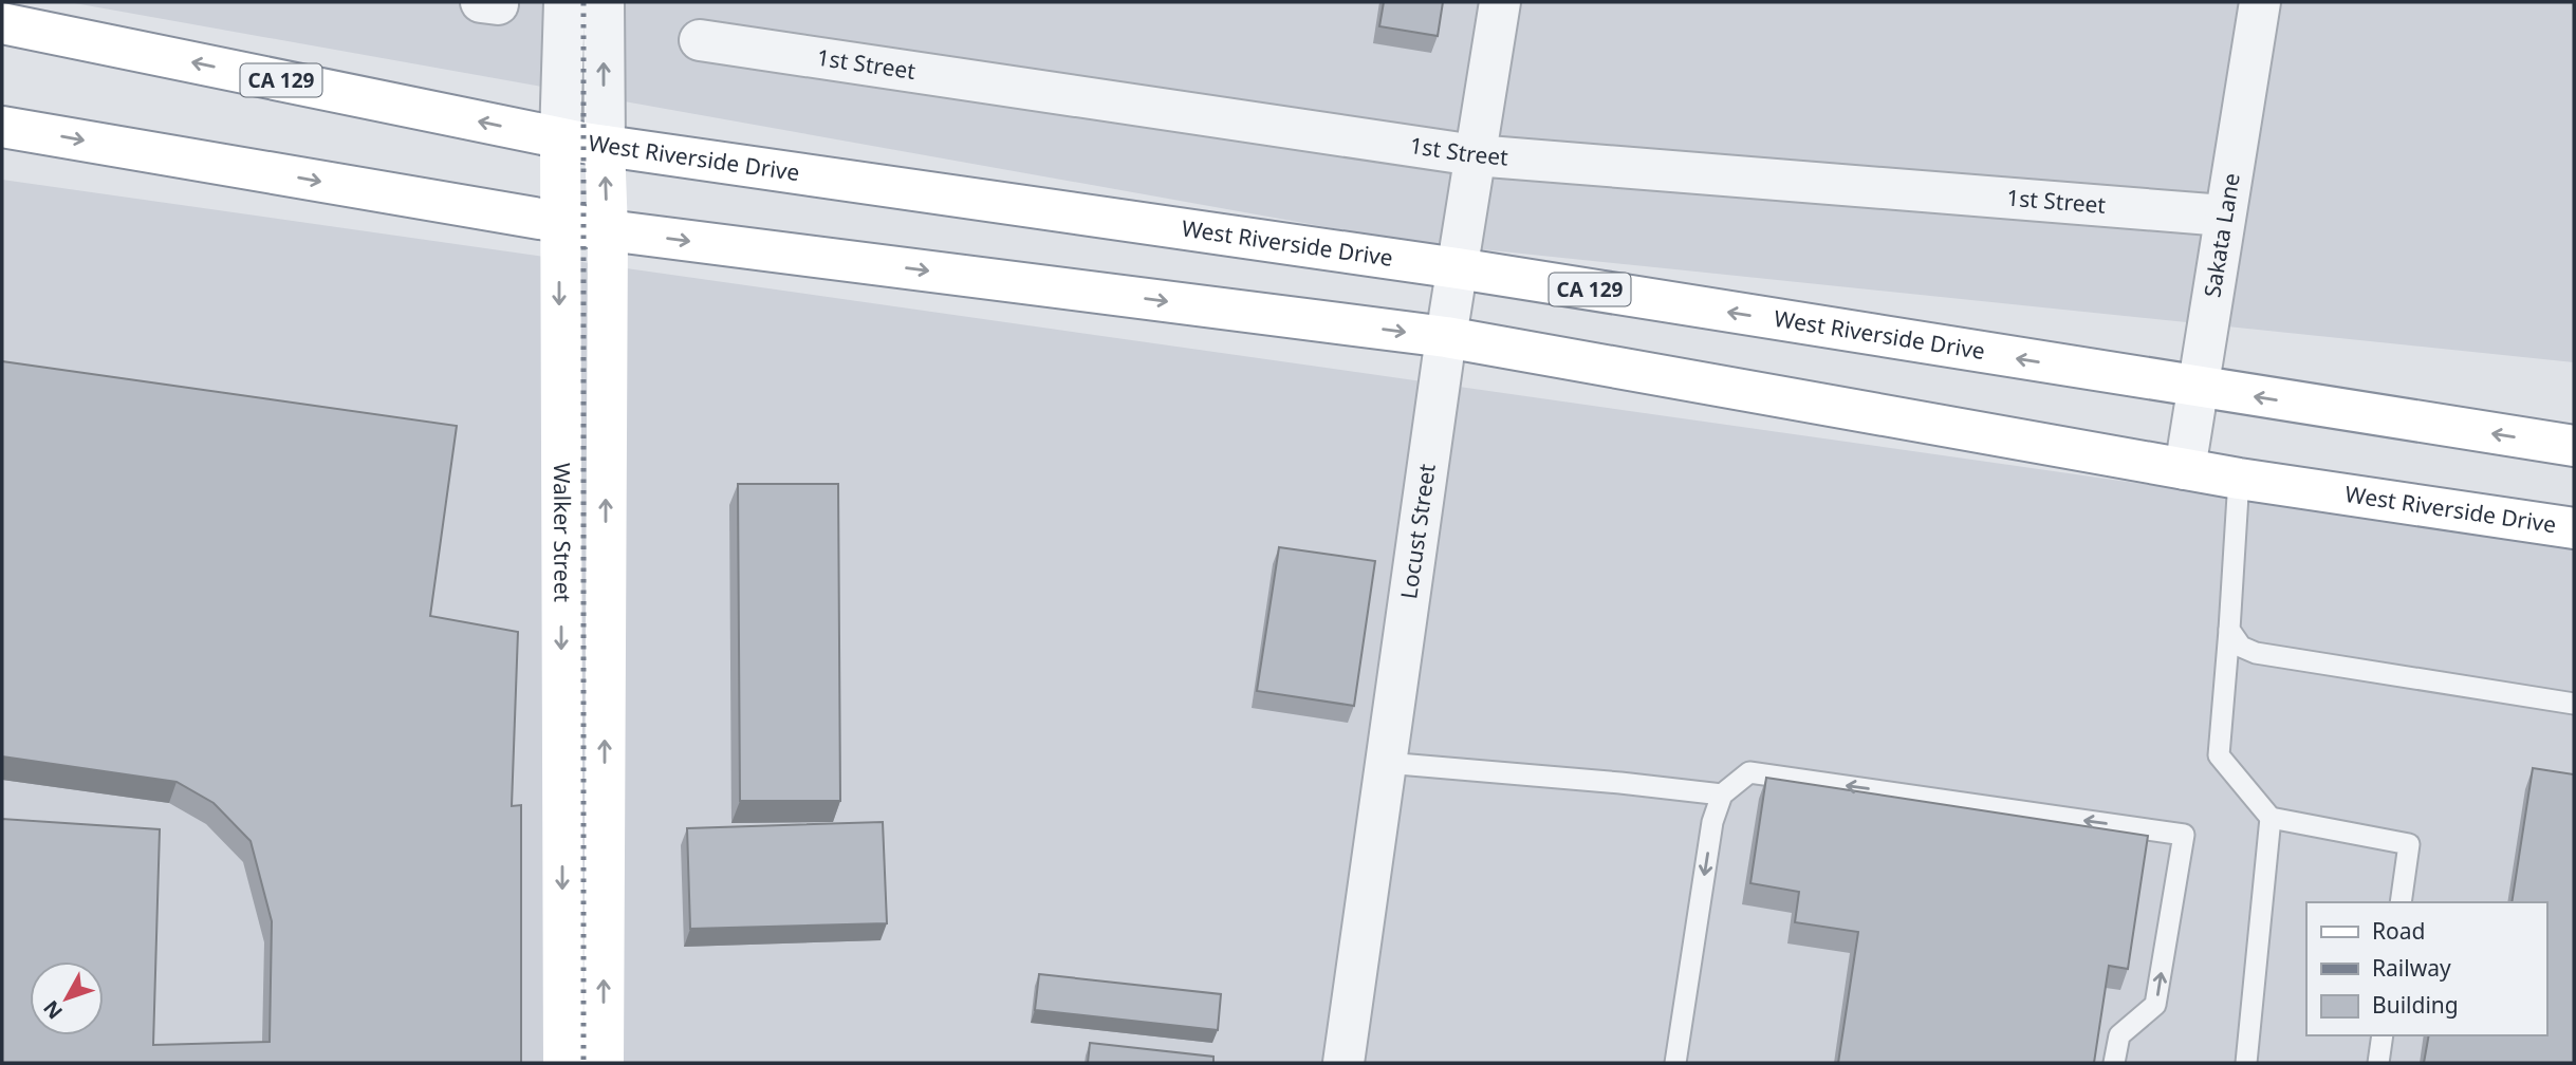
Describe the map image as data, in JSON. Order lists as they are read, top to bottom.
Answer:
{
  "streets": {
    "main road": ["CA 129", "West Riverside Drive", "Walker Street"],
    "street": ["1st Street", "Sakata Lane", "Locust Street"]
  },
  "crossings": [
    ["1st Street", "Sakata Lane"],
    ["1st Street", "Locust Street"],
    ["West Riverside Drive", "Sakata Lane"],
    ["West Riverside Drive", "Walker Street"],
    ["West Riverside Drive", "Locust Street"]
  ],
  "legend": ["Road", "Railway", "Building"],
  "north": "bottom left"
}
